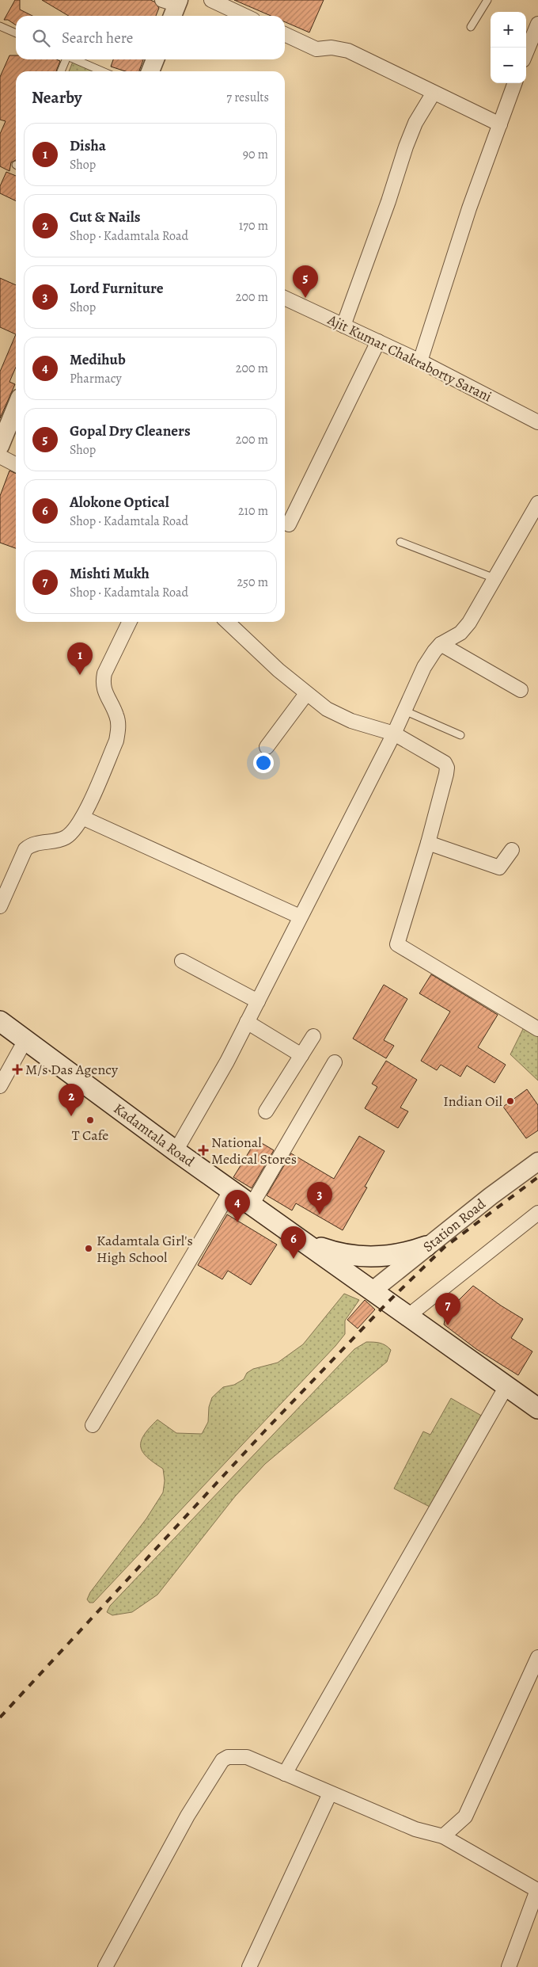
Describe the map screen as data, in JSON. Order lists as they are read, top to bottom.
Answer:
{
  "streets": {
    "main road": ["Kadamtala Road"],
    "street": ["Ajit Kumar Chakraborty Sarani", "Station Road"]
  },
  "crossings": [
    ["Kadamtala Road", "Station Road"]
  ],
  "places": {
    "health": ["M/s Das Agency", "National Medical Stores"],
    "other": ["Indian Oil", "T Cafe", "Kadamtala Girl's High School"]
  },
  "page": {
    "map_buttons": ["+", "−"],
    "search": "Search here",
    "heading": ["Nearby", "7 results"],
    "list": [
      {
        "mark": "1",
        "name": "Disha",
        "note": "Shop",
        "value": "90 m"
      },
      {
        "mark": "2",
        "name": "Cut & Nails",
        "note": "Shop · Kadamtala Road",
        "value": "170 m"
      },
      {
        "mark": "3",
        "name": "Lord Furniture",
        "note": "Shop",
        "value": "200 m"
      },
      {
        "mark": "4",
        "name": "Medihub",
        "note": "Pharmacy",
        "value": "200 m"
      },
      {
        "mark": "5",
        "name": "Gopal Dry Cleaners",
        "note": "Shop",
        "value": "200 m"
      },
      {
        "mark": "6",
        "name": "Alokone Optical",
        "note": "Shop · Kadamtala Road",
        "value": "210 m"
      },
      {
        "mark": "7",
        "name": "Mishti Mukh",
        "note": "Shop · Kadamtala Road",
        "value": "250 m"
      }
    ],
    "pins": [
      "5",
      "1",
      "2",
      "3",
      "4",
      "6",
      "7"
    ]
  }
}
